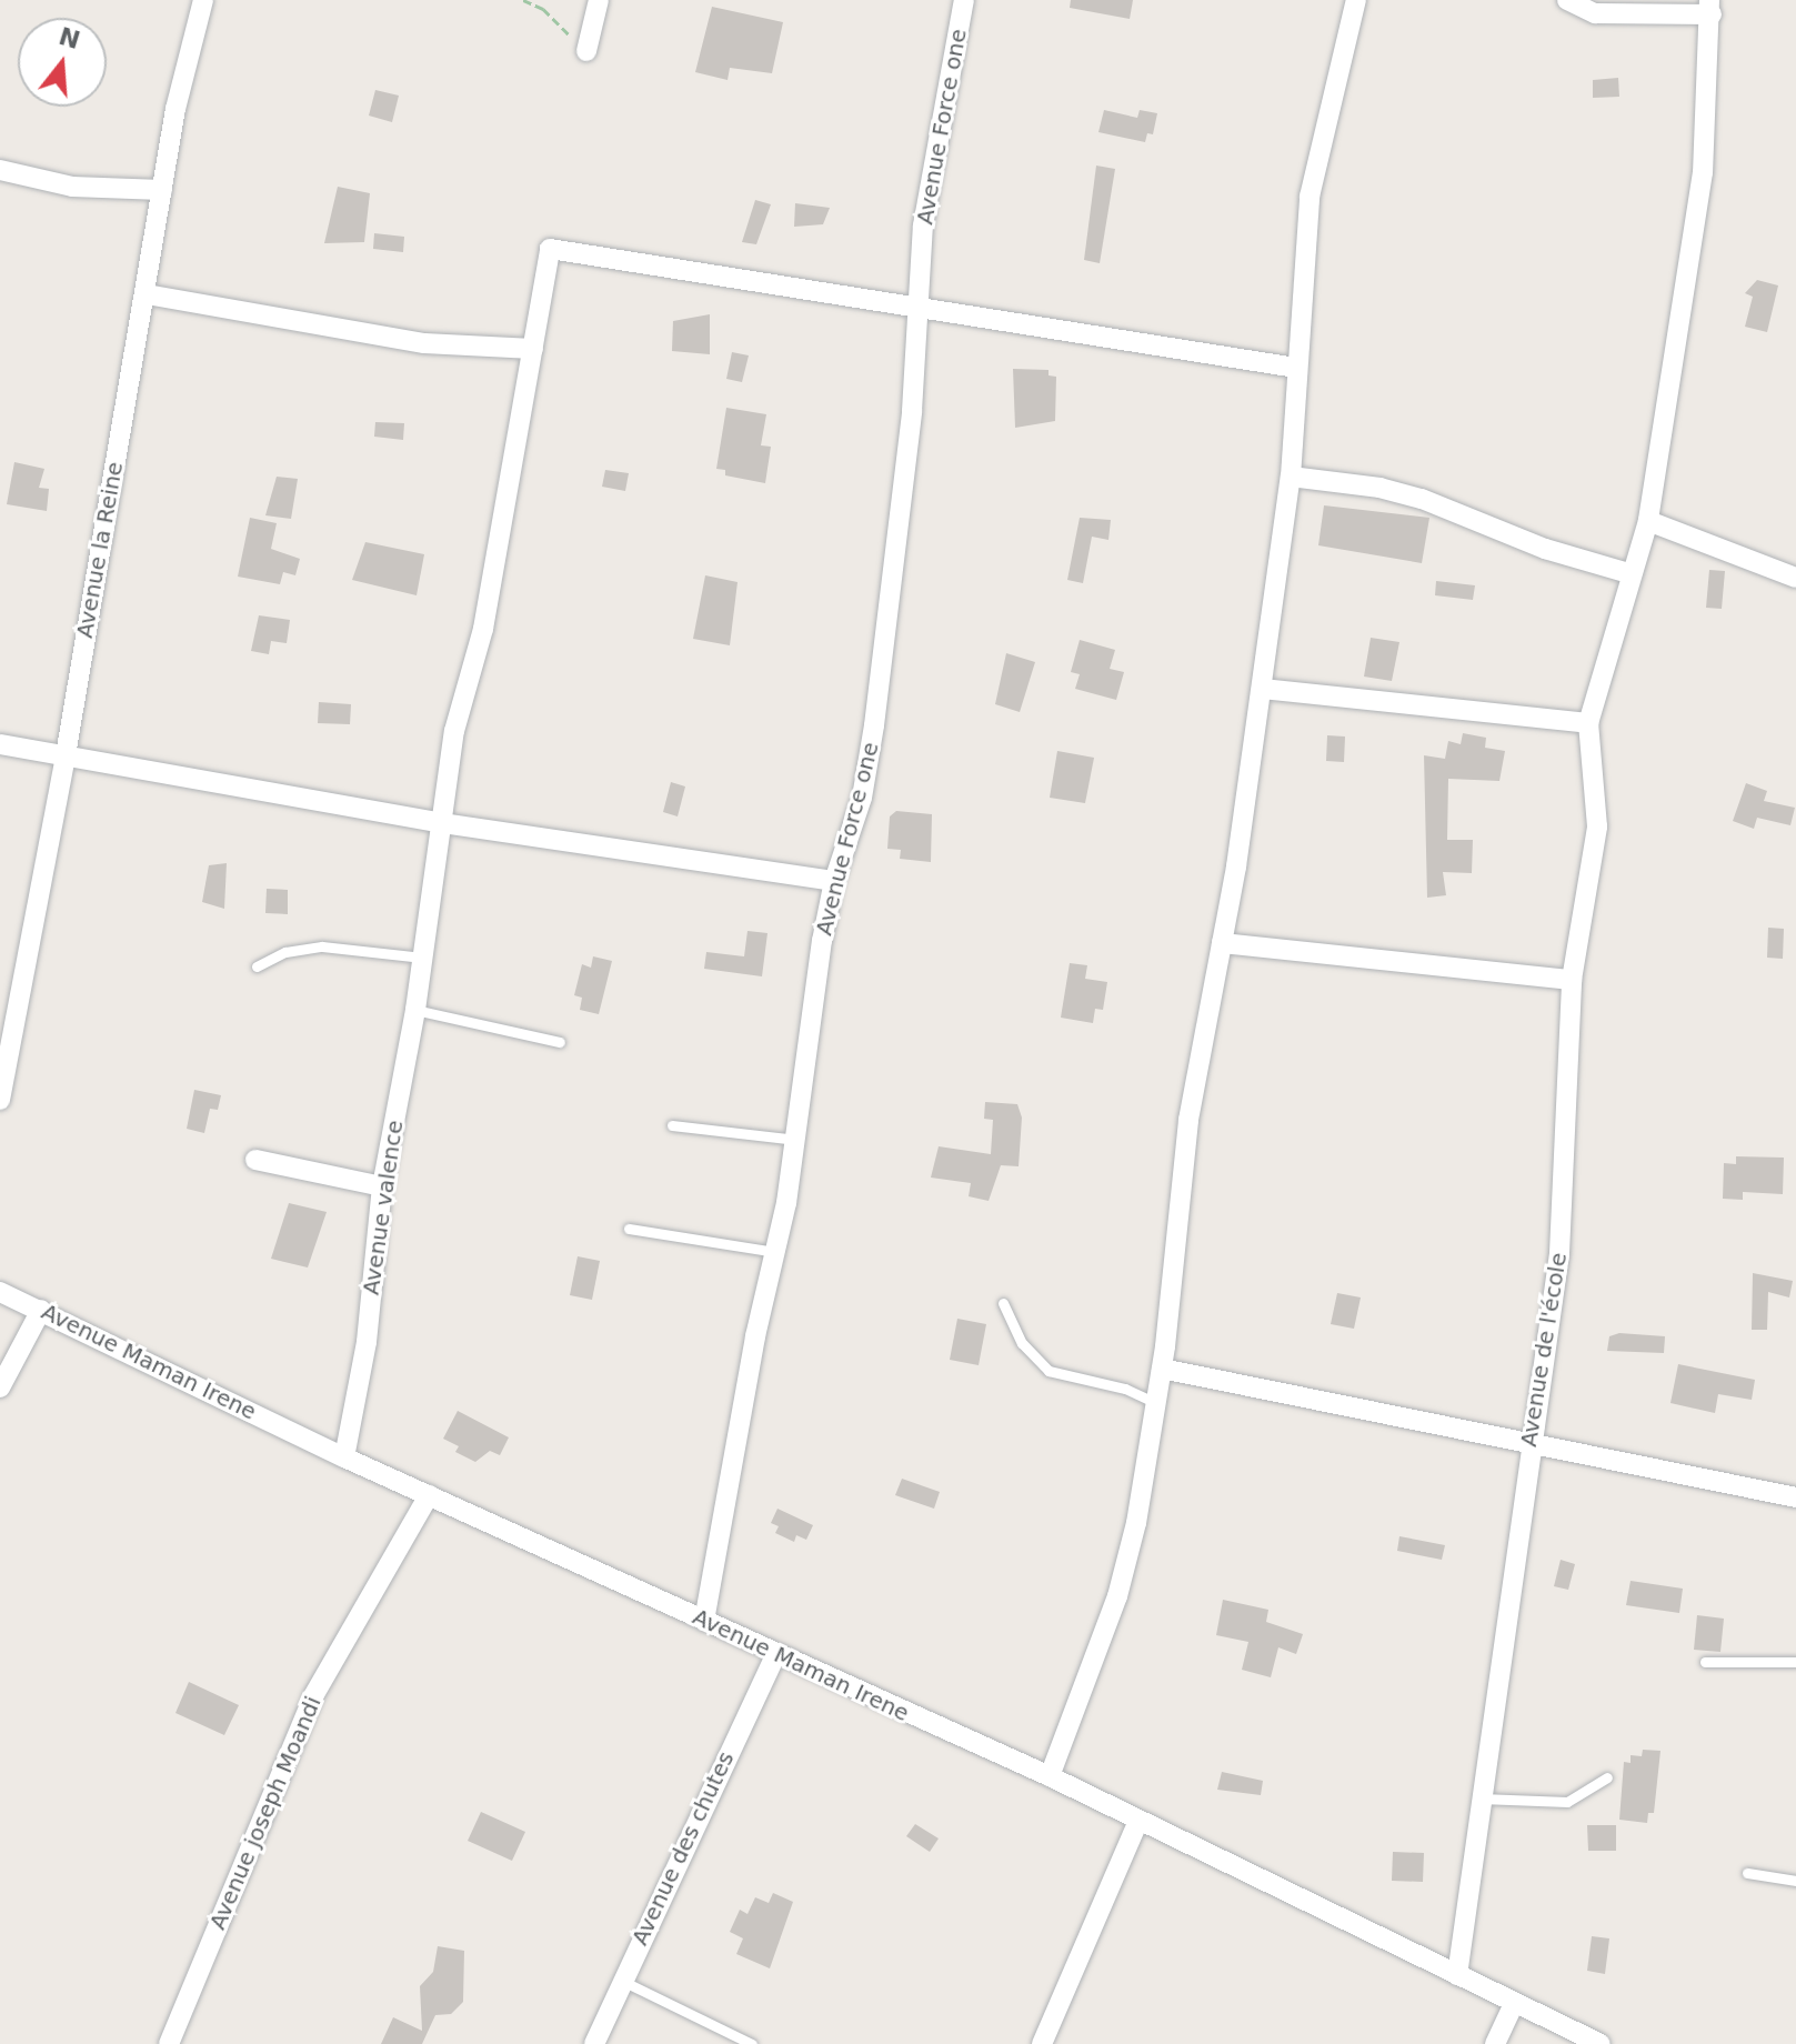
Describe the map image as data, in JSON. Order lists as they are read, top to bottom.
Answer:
{
  "streets": {
    "street": [
      "Avenue Force one",
      "Avenue la Reine",
      "Avenue valence",
      "Avenue de l'école",
      "Avenue Maman Irene",
      "Avenue joseph Moandi",
      "Avenue des chutes"
    ]
  },
  "crossings": [
    ["Avenue Force one", "Avenue valence"],
    ["Avenue Force one", "Avenue Maman Irene"],
    ["Avenue valence", "Avenue Maman Irene"],
    ["Avenue de l'école", "Avenue Maman Irene"],
    ["Avenue Maman Irene", "Avenue joseph Moandi"],
    ["Avenue Maman Irene", "Avenue des chutes"]
  ],
  "north": "top"
}
